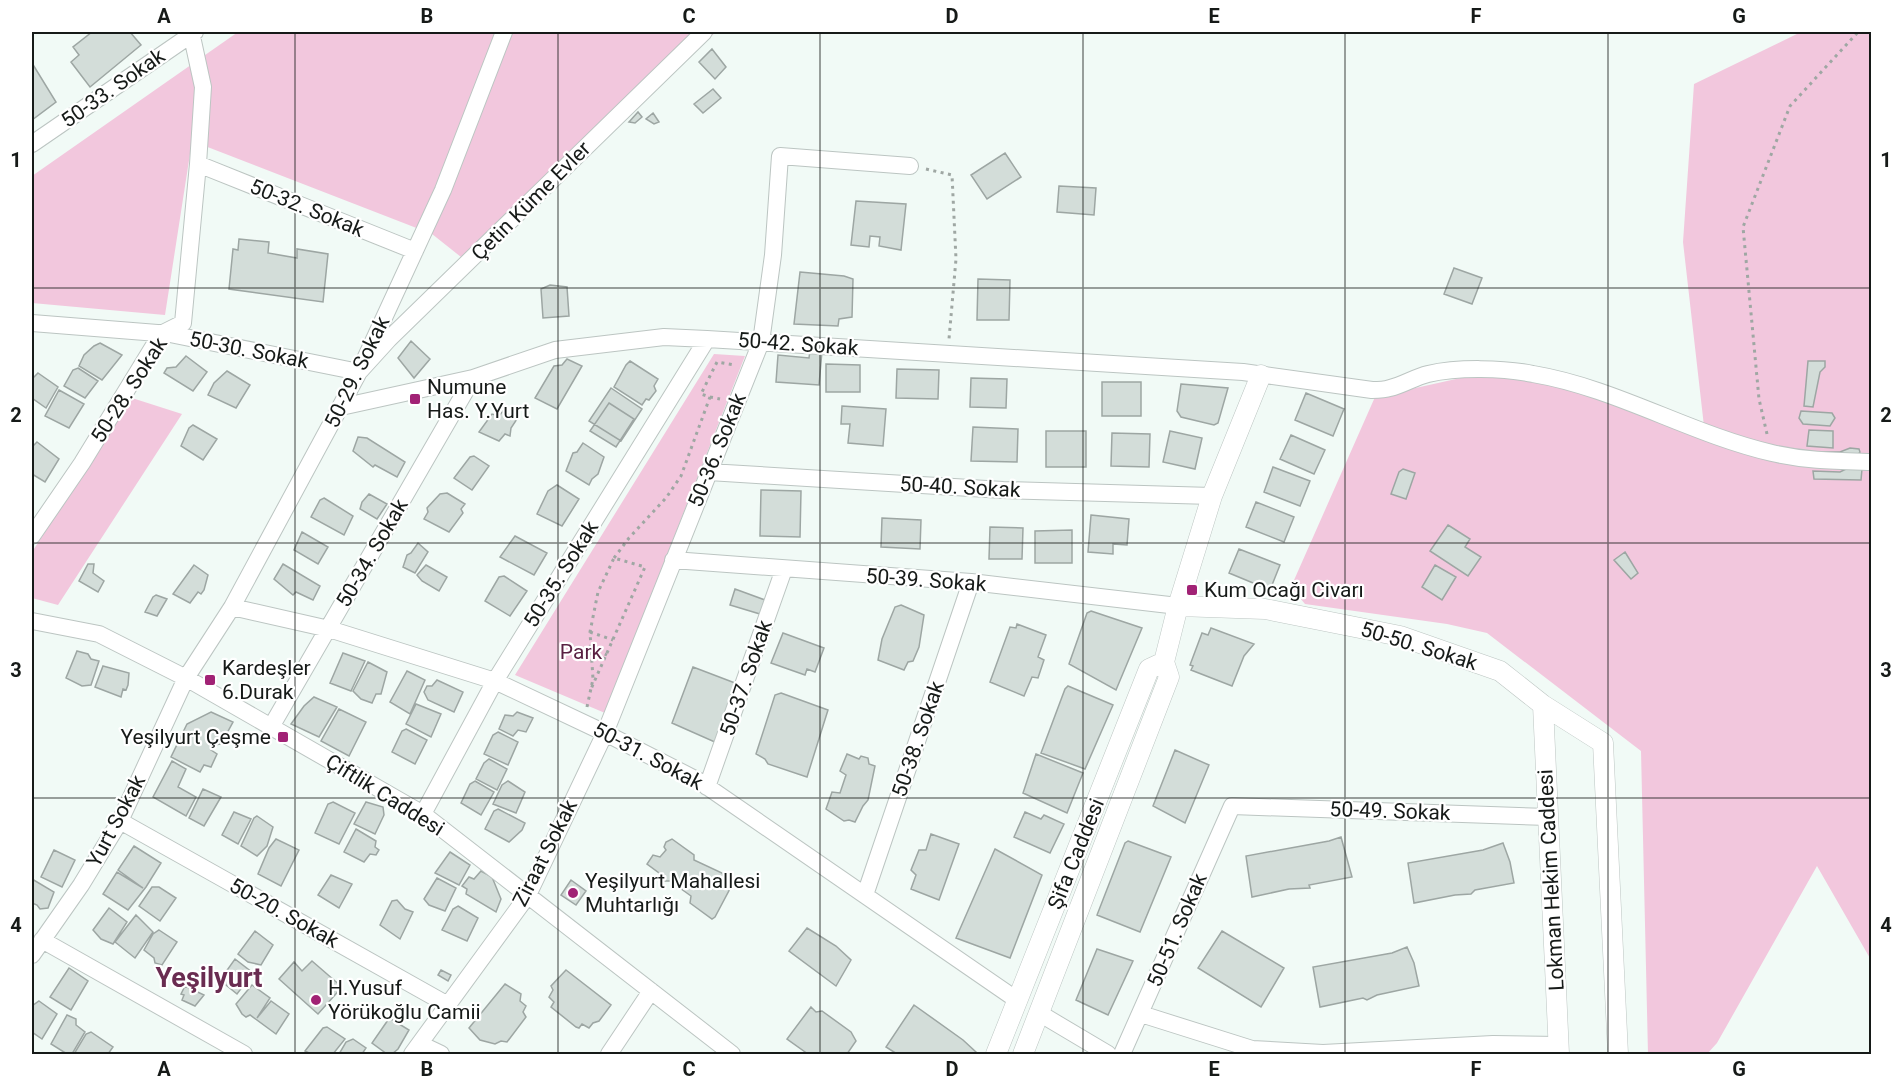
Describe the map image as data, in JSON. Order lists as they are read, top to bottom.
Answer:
{
  "streets": {
    "street": [
      "50-33. Sokak",
      "Çetin Küme Evler",
      "50-32. Sokak",
      "50-42. Sokak",
      "50-30. Sokak",
      "50-29. Sokak",
      "50-28. Sokak",
      "50-36. Sokak",
      "50-40. Sokak",
      "50-34. Sokak",
      "50-35. Sokak",
      "50-39. Sokak",
      "50-50. Sokak",
      "50-37. Sokak",
      "50-38. Sokak",
      "50-31. Sokak",
      "Çiftlik Caddesi",
      "50-49. Sokak",
      "Yurt Sokak",
      "Ziraat Sokak",
      "Şifa Caddesi",
      "Lokman Hekim Caddesi",
      "50-20. Sokak",
      "50-51. Sokak"
    ]
  },
  "crossings": [
    ["Çetin Küme Evler", "50-30. Sokak"],
    ["Çetin Küme Evler", "50-29. Sokak"],
    ["50-32. Sokak", "50-29. Sokak"],
    ["50-32. Sokak", "50-28. Sokak"],
    ["50-42. Sokak", "50-29. Sokak"],
    ["50-42. Sokak", "50-36. Sokak"],
    ["50-42. Sokak", "50-34. Sokak"],
    ["50-42. Sokak", "50-35. Sokak"],
    ["50-42. Sokak", "Şifa Caddesi"],
    ["50-30. Sokak", "50-29. Sokak"],
    ["50-30. Sokak", "50-28. Sokak"],
    ["50-29. Sokak", "50-31. Sokak"],
    ["50-29. Sokak", "Çiftlik Caddesi"],
    ["50-29. Sokak", "Yurt Sokak"],
    ["50-36. Sokak", "50-40. Sokak"],
    ["50-36. Sokak", "50-39. Sokak"],
    ["50-36. Sokak", "50-31. Sokak"],
    ["50-36. Sokak", "Ziraat Sokak"],
    ["50-40. Sokak", "Şifa Caddesi"],
    ["50-34. Sokak", "50-31. Sokak"],
    ["50-34. Sokak", "Çiftlik Caddesi"],
    ["50-35. Sokak", "50-31. Sokak"],
    ["50-35. Sokak", "Çiftlik Caddesi"],
    ["50-39. Sokak", "50-50. Sokak"],
    ["50-39. Sokak", "50-37. Sokak"],
    ["50-39. Sokak", "50-38. Sokak"],
    ["50-39. Sokak", "Şifa Caddesi"],
    ["50-50. Sokak", "Şifa Caddesi"],
    ["50-50. Sokak", "Lokman Hekim Caddesi"],
    ["50-37. Sokak", "50-31. Sokak"],
    ["50-38. Sokak", "50-31. Sokak"],
    ["50-31. Sokak", "Ziraat Sokak"],
    ["50-31. Sokak", "Şifa Caddesi"],
    ["Çiftlik Caddesi", "Yurt Sokak"],
    ["Çiftlik Caddesi", "Ziraat Sokak"],
    ["50-49. Sokak", "Lokman Hekim Caddesi"],
    ["50-49. Sokak", "50-51. Sokak"],
    ["Yurt Sokak", "50-20. Sokak"],
    ["Ziraat Sokak", "50-20. Sokak"]
  ],
  "districts": ["Yeşilyurt"],
  "parks": ["Park"],
  "places": {
    "transit": [
      "Numune Has. Y.Yurt",
      "Kum Ocağı Civarı",
      "Kardeşler 6.Durak",
      "Yeşilyurt Çeşme"
    ],
    "other": ["Yeşilyurt Mahallesi Muhtarlığı", "H.Yusuf Yörükoğlu Camii"]
  },
  "grid": {
    "columns": [
      "A",
      "B",
      "C",
      "D",
      "E",
      "F",
      "G"
    ],
    "rows": [
      "1",
      "2",
      "3",
      "4"
    ]
  }
}
